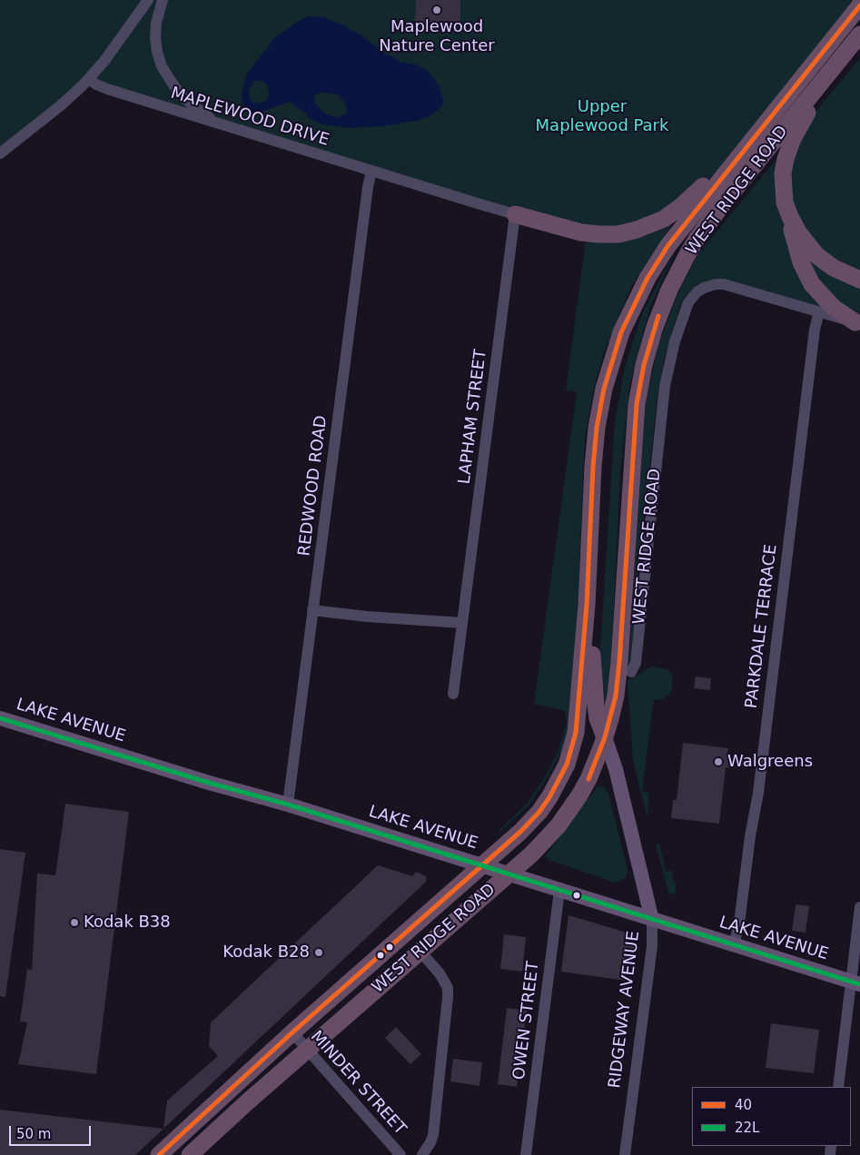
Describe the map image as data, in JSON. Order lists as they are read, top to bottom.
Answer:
{
  "streets": {
    "highway": ["WEST RIDGE ROAD"],
    "main road": ["LAKE AVENUE", "RIDGEWAY AVENUE"],
    "street": [
      "MAPLEWOOD DRIVE",
      "LAPHAM STREET",
      "REDWOOD ROAD",
      "PARKDALE TERRACE",
      "OWEN STREET",
      "MINDER STREET"
    ]
  },
  "crossings": [
    ["MAPLEWOOD DRIVE", "LAPHAM STREET"],
    ["MAPLEWOOD DRIVE", "REDWOOD ROAD"],
    ["WEST RIDGE ROAD", "PARKDALE TERRACE"],
    ["WEST RIDGE ROAD", "LAKE AVENUE"],
    ["WEST RIDGE ROAD", "RIDGEWAY AVENUE"],
    ["WEST RIDGE ROAD", "MINDER STREET"],
    ["REDWOOD ROAD", "LAKE AVENUE"],
    ["PARKDALE TERRACE", "LAKE AVENUE"],
    ["LAKE AVENUE", "RIDGEWAY AVENUE"],
    ["LAKE AVENUE", "OWEN STREET"]
  ],
  "parks": ["Upper Maplewood Park"],
  "places": [
    "Maplewood Nature Center",
    "Walgreens",
    "Kodak B38",
    "Kodak B28"
  ],
  "lines": ["transit line 40", "transit line 22L"],
  "legend": ["40", "22L"],
  "scale_bar": "50 m"
}
